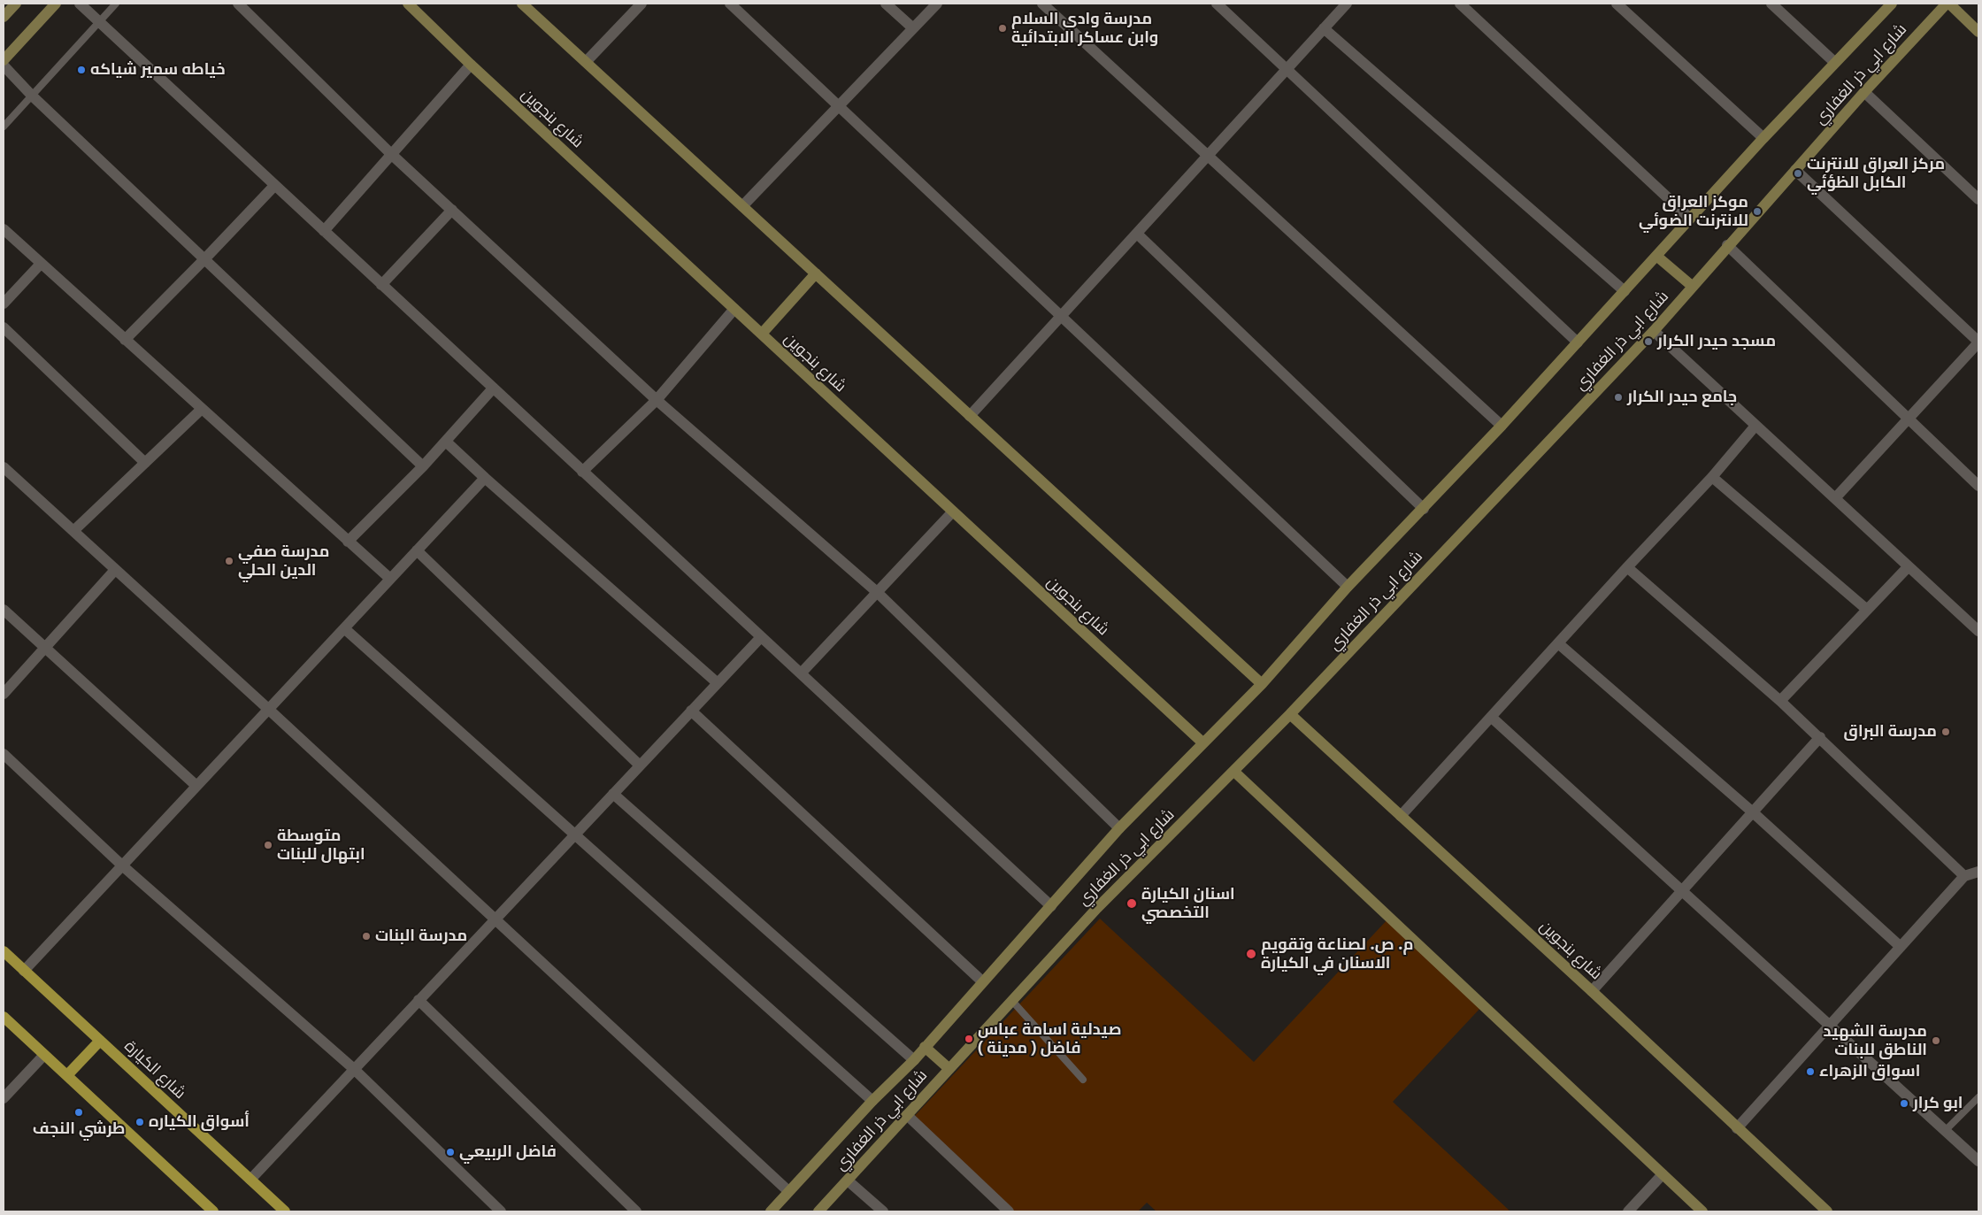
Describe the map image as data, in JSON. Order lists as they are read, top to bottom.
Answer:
{
  "streets": {
    "main road": ["شارع الكيارة"],
    "street": ["شارع ابي ذر الغفاري", "شارع بنجوين"]
  },
  "crossings": [
    ["شارع ابي ذر الغفاري", "شارع بنجوين"]
  ],
  "places": [
    "مدرسة وادي السلام وابن عساكر الابتدائية",
    "خياطه سمير شياكه",
    "مركز العراق للانترنت الكابل الظؤئي",
    "موكز العراق للانترنت الضوئي",
    "مسجد حيدر الكرار",
    "جامع حيدر الكرار",
    "مدرسة صفي الدين الحلي",
    "مدرسة البراق",
    "متوسطة ابتهال للبنات",
    "اسنان الكيارة التخصصي",
    "مدرسة البنات",
    "م. ص. لصناعة وتقويم الاسنان في الكيارة",
    "صيدلية اسامة عباس فاضل ( مدينة )",
    "مدرسة الشهيد الناطق للبنات",
    "اسواق الزهراء",
    "ابو كرار",
    "طرشي النجف",
    "أسواق الكياره",
    "فاضل الربيعي"
  ]
}
